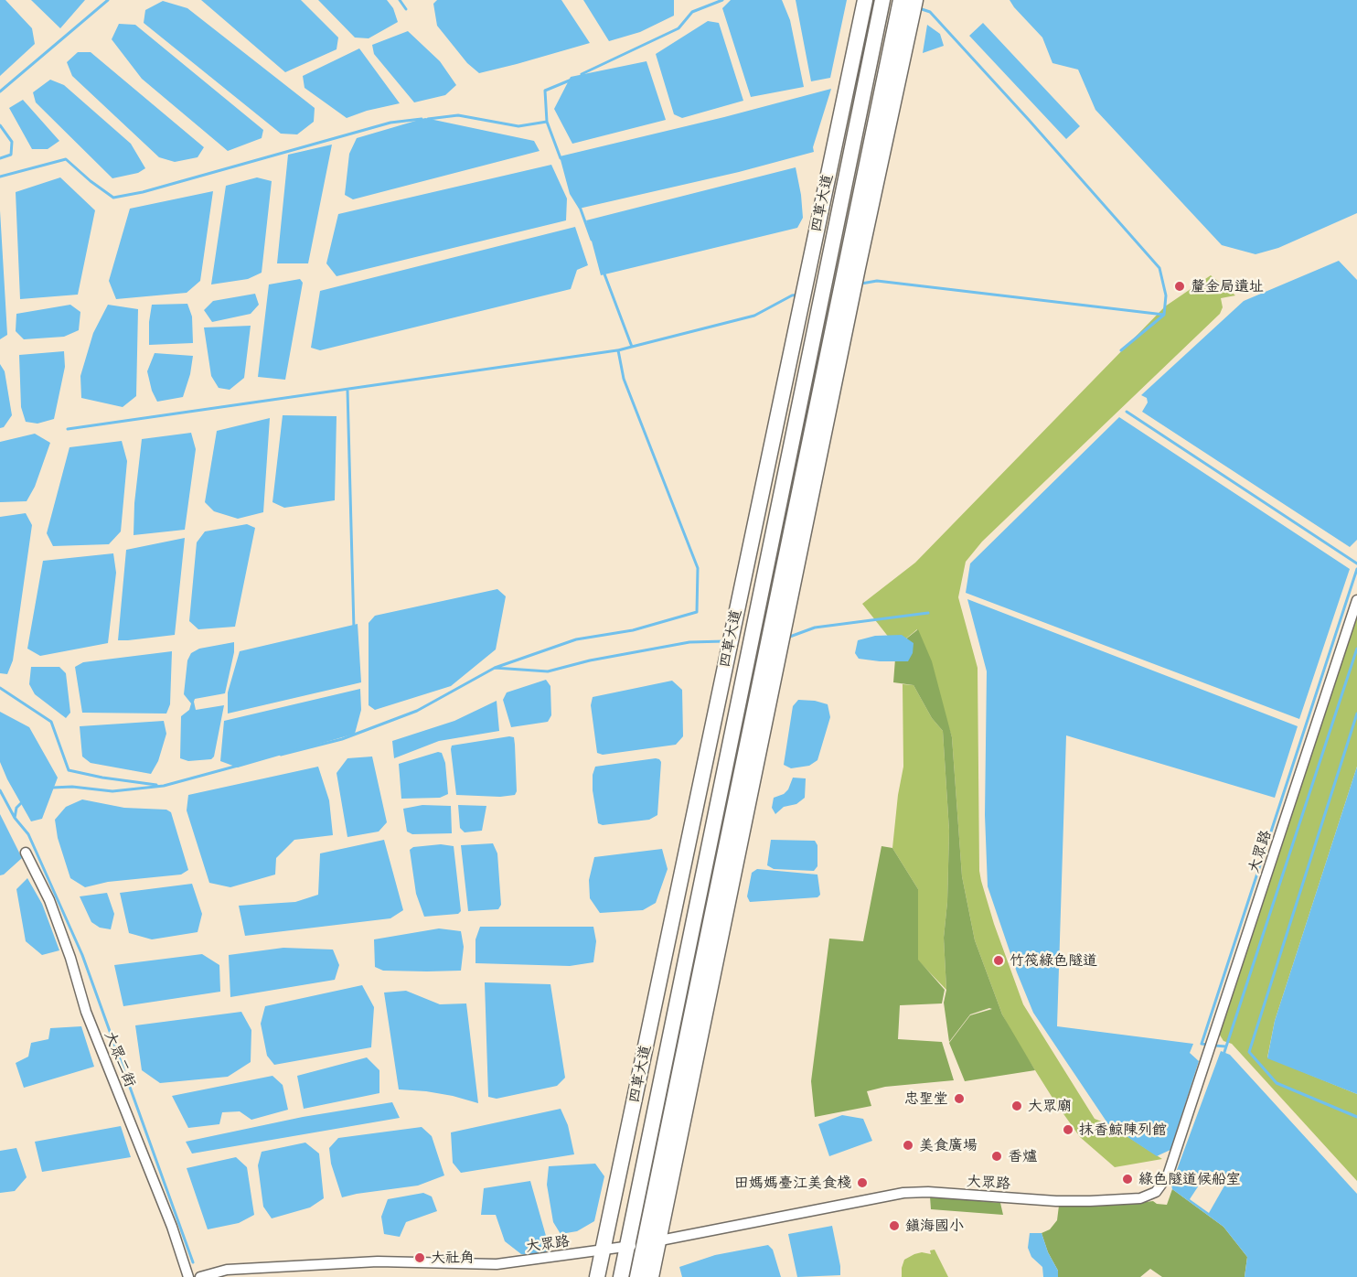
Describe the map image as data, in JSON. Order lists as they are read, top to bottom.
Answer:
{
  "streets": {
    "street": ["四草大道", "大眾路", "大眾二街"]
  },
  "crossings": [
    ["四草大道", "大眾路"]
  ],
  "places": [
    "釐金局遺址",
    "竹筏綠色隧道",
    "忠聖堂",
    "大眾廟",
    "抹香鯨陳列館",
    "美食廣場",
    "香爐",
    "綠色隧道候船室",
    "田媽媽臺江美食棧",
    "鎮海國小",
    "大社角"
  ]
}
